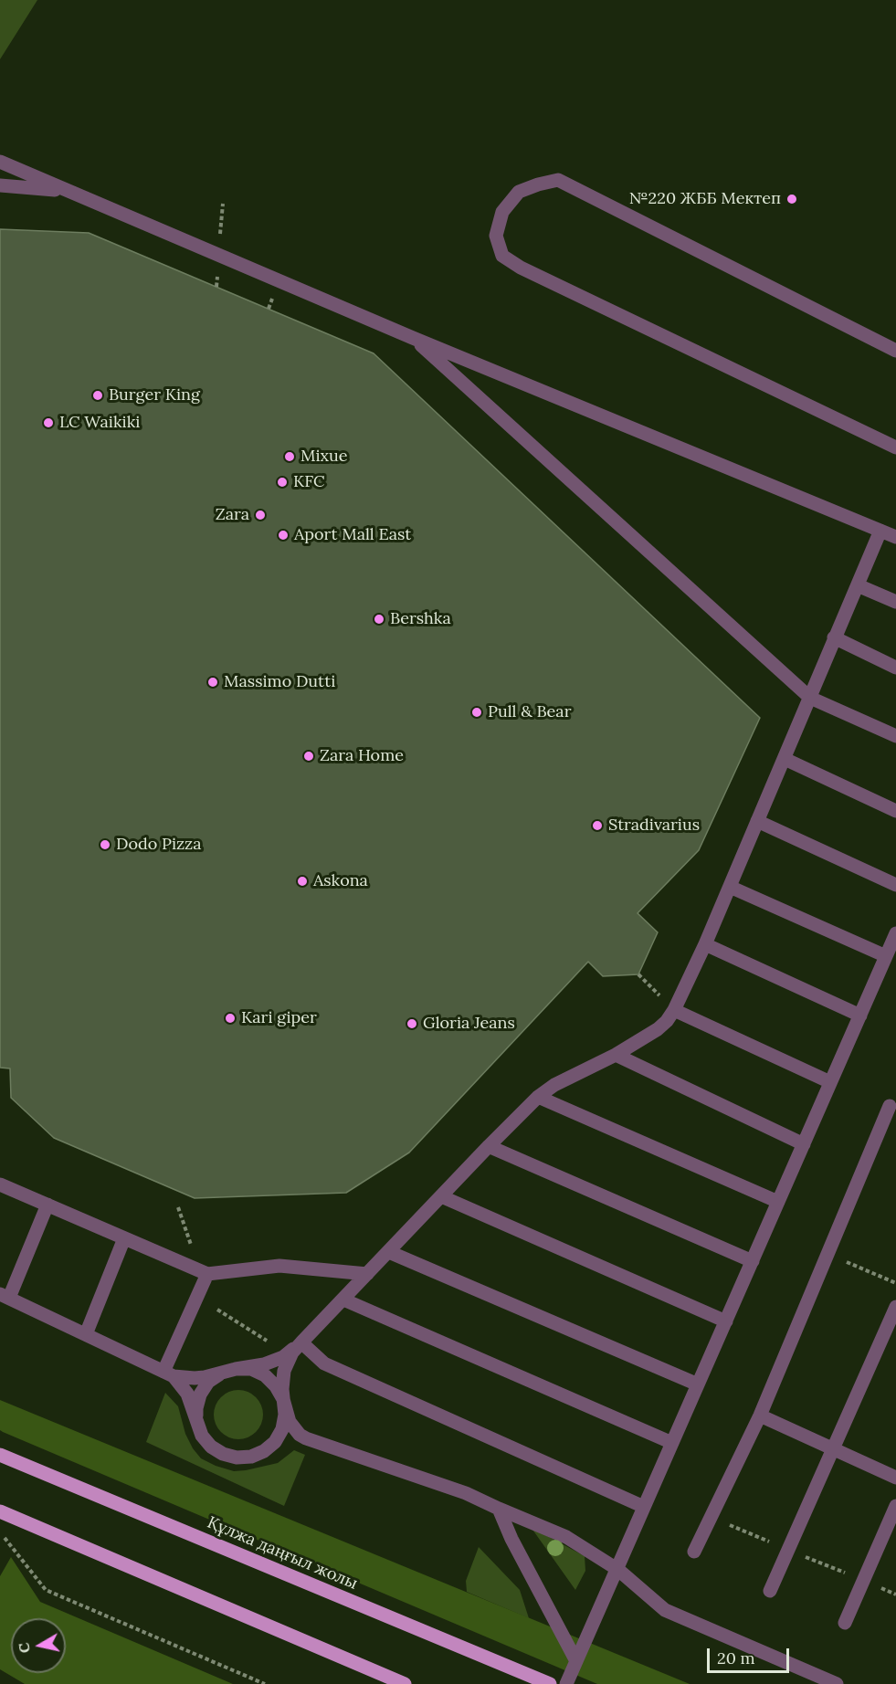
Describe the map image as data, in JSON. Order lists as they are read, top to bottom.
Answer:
{
  "streets": {
    "main road": ["Құлжа даңғыл жолы"]
  },
  "places": [
    "№220 ЖББ Мектеп",
    "Burger King",
    "LC Waikiki",
    "Mixue",
    "KFC",
    "Zara",
    "Aport Mall East",
    "Bershka",
    "Massimo Dutti",
    "Pull & Bear",
    "Zara Home",
    "Stradivarius",
    "Dodo Pizza",
    "Askona",
    "Kari giper",
    "Gloria Jeans"
  ],
  "scale_bar": "20 m",
  "north": "left"
}
